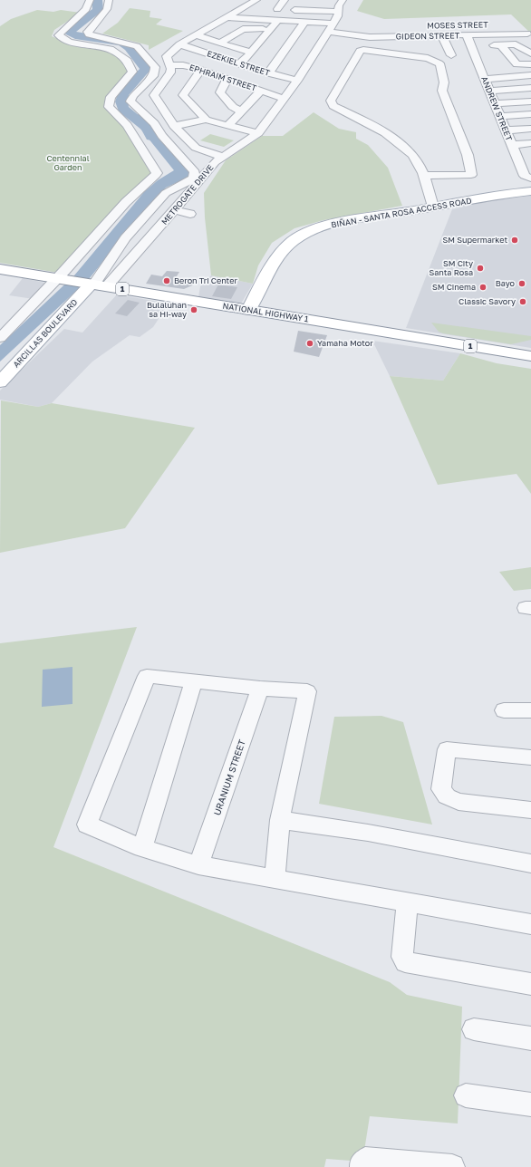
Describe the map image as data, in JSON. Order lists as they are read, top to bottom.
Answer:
{
  "streets": {
    "main road": [
      "BIÑAN - SANTA ROSA ACCESS ROAD",
      "1",
      "NATIONAL HIGHWAY 1",
      "ARCILLAS BOULEVARD"
    ],
    "street": [
      "GIDEON STREET",
      "EZEKIEL STREET",
      "EPHRAIM STREET",
      "ANDREW STREET",
      "METROGATE DRIVE",
      "URANIUM STREET"
    ]
  },
  "crossings": [
    ["GIDEON STREET", "ANDREW STREET"],
    ["GIDEON STREET", "METROGATE DRIVE"],
    ["EZEKIEL STREET", "METROGATE DRIVE"],
    ["EPHRAIM STREET", "METROGATE DRIVE"],
    ["ANDREW STREET", "BIÑAN - SANTA ROSA ACCESS ROAD"],
    ["METROGATE DRIVE", "NATIONAL HIGHWAY 1"],
    ["METROGATE DRIVE", "ARCILLAS BOULEVARD"],
    ["BIÑAN - SANTA ROSA ACCESS ROAD", "NATIONAL HIGHWAY 1"],
    ["NATIONAL HIGHWAY 1", "ARCILLAS BOULEVARD"]
  ],
  "parks": ["Centennial Garden"],
  "places": [
    "SM Supermarket",
    "SM City Santa Rosa",
    "Beron Tri Center",
    "Bayo",
    "SM Cinema",
    "Classic Savory",
    "Bulaluhan sa Hi-way",
    "Yamaha Motor"
  ]
}
